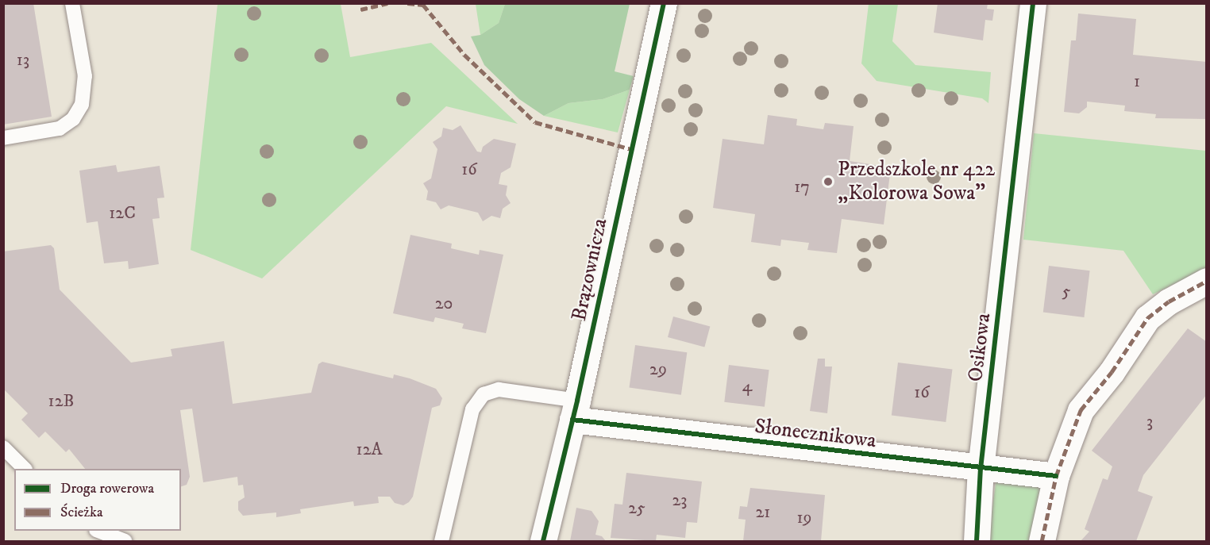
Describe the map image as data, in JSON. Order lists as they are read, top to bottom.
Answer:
{
  "streets": {
    "street": ["Brązownicza", "Osikowa", "Słonecznikowa"]
  },
  "crossings": [
    ["Brązownicza", "Słonecznikowa"],
    ["Osikowa", "Słonecznikowa"]
  ],
  "places": ["Przedszkole nr 422 „Kolorowa Sowa”"],
  "house_numbers": [
    "13",
    "1",
    "16",
    "17",
    "12C",
    "5",
    "20",
    "29",
    "4",
    "16",
    "12B",
    "3",
    "12A",
    "23",
    "25",
    "21",
    "19"
  ],
  "legend": ["Droga rowerowa", "Ścieżka"]
}
